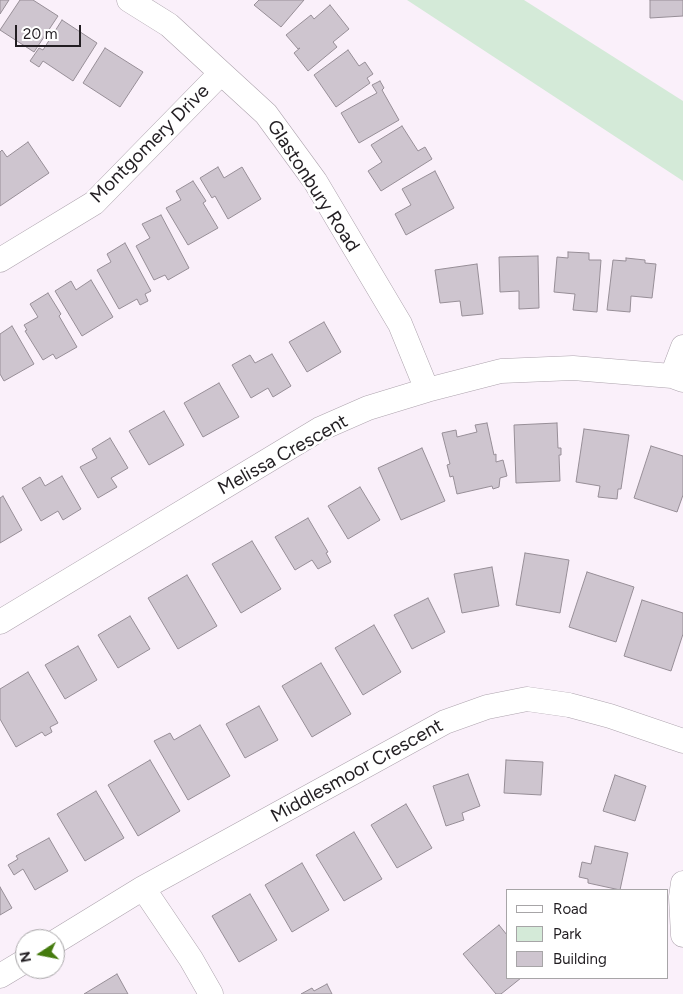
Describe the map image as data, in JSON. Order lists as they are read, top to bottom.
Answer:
{
  "streets": {
    "street": [
      "Montgomery Drive",
      "Glastonbury Road",
      "Melissa Crescent",
      "Middlesmoor Crescent"
    ]
  },
  "crossings": [
    ["Montgomery Drive", "Glastonbury Road"],
    ["Glastonbury Road", "Melissa Crescent"]
  ],
  "legend": ["Road", "Park", "Building"],
  "scale_bar": "20 m",
  "north": "left"
}
